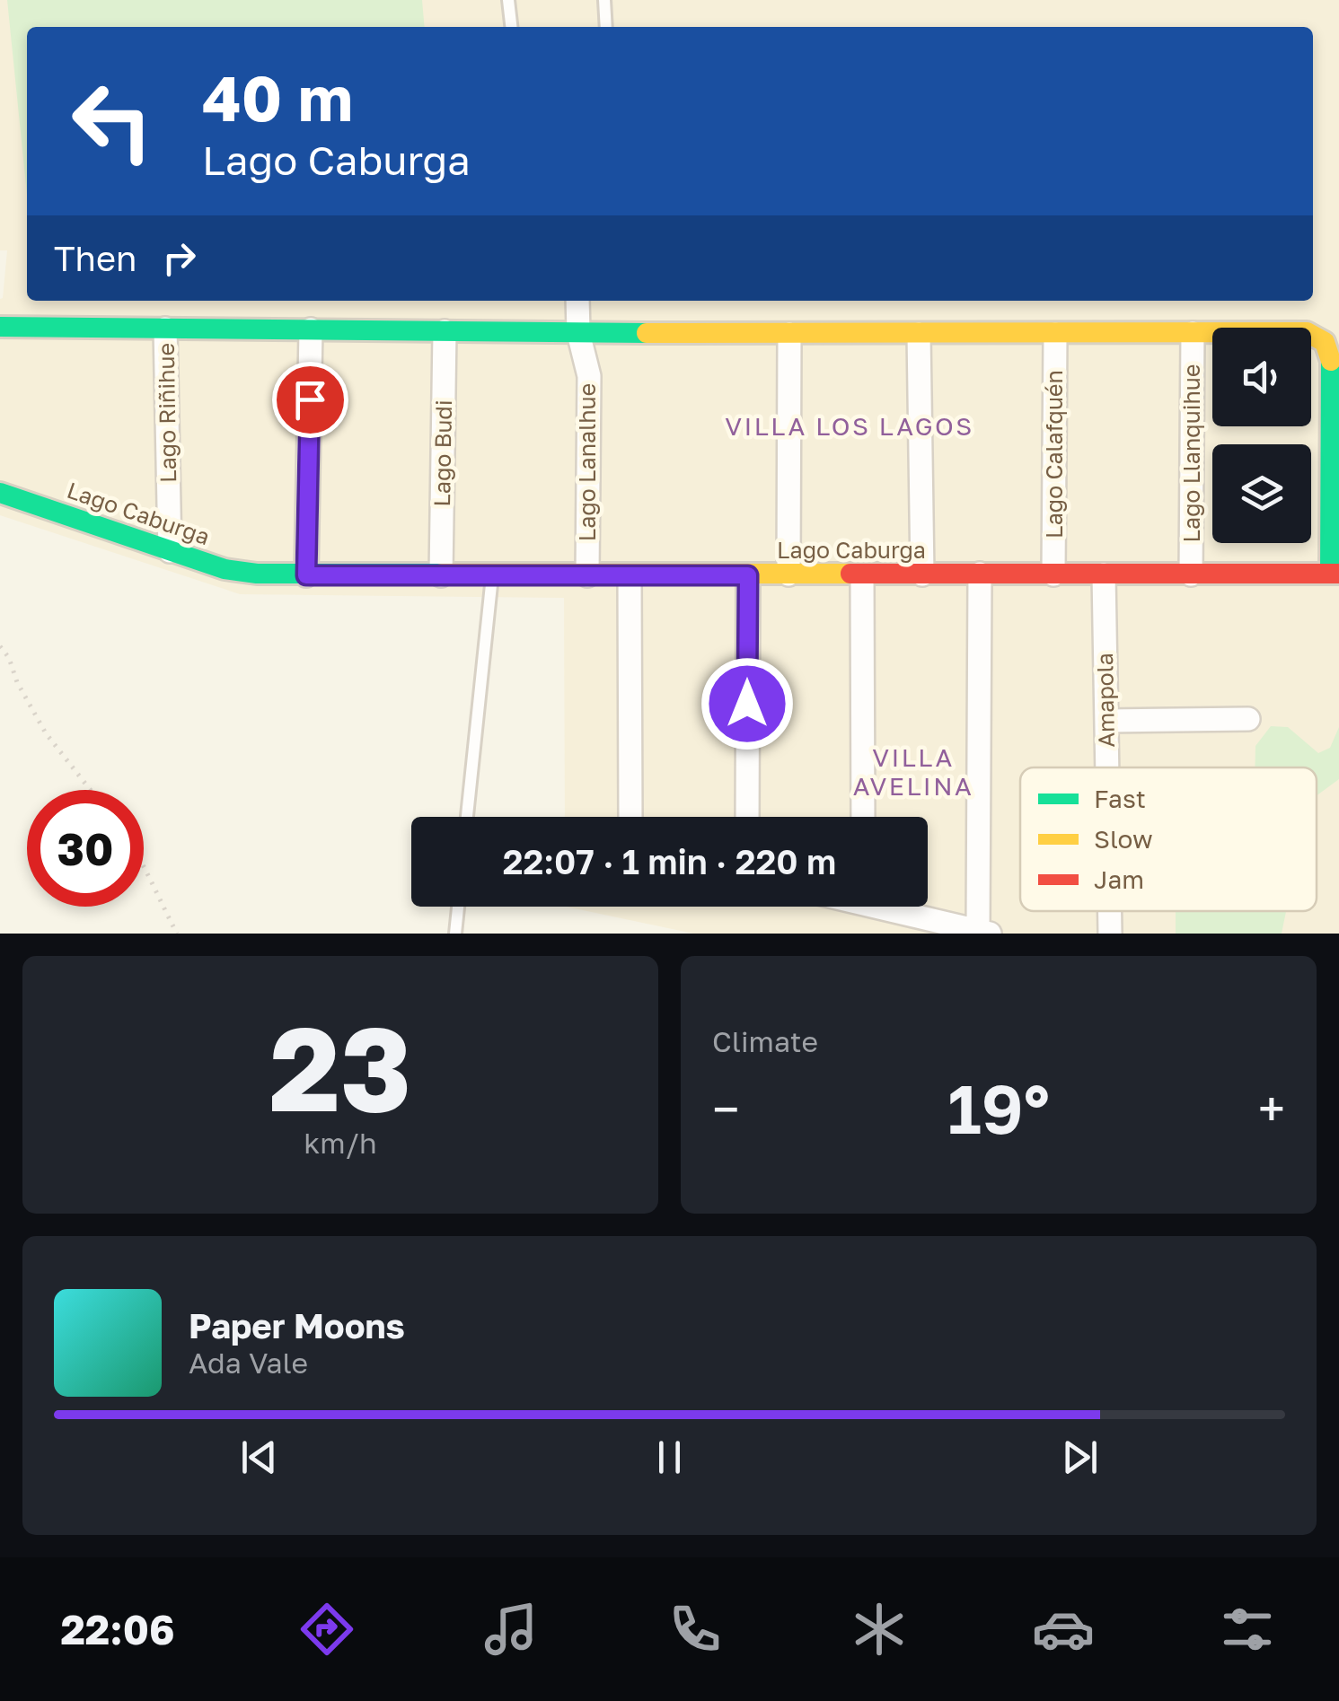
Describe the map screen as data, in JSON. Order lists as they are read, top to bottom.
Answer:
{
  "streets": {
    "street": [
      "Lago Riñihue",
      "Lago Budi",
      "Lago Llanquihue",
      "Lago Calafquén",
      "Lago Lanalhue",
      "Lago Caburga",
      "Amapola"
    ]
  },
  "crossings": [
    ["Lago Riñihue", "Lago Caburga"],
    ["Lago Budi", "Lago Caburga"],
    ["Lago Llanquihue", "Lago Caburga"],
    ["Lago Calafquén", "Lago Caburga"],
    ["Lago Lanalhue", "Lago Caburga"],
    ["Lago Caburga", "Amapola"]
  ],
  "districts": ["VILLA LOS LAGOS", "VILLA AVELINA"],
  "legend": ["Fast", "Slow", "Jam"],
  "page": {
    "turn": ["40 m", "Lago Caburga"],
    "then": "Then",
    "limit": "30",
    "trip": "22:07 · 1 min · 220 m",
    "tile": [
      ["23", "km/h"],
      "Climate"
    ],
    "heat": ["−", "19°", "+"],
    "song": ["Paper Moons", "Ada Vale"],
    "tabs": "22:06"
  }
}
